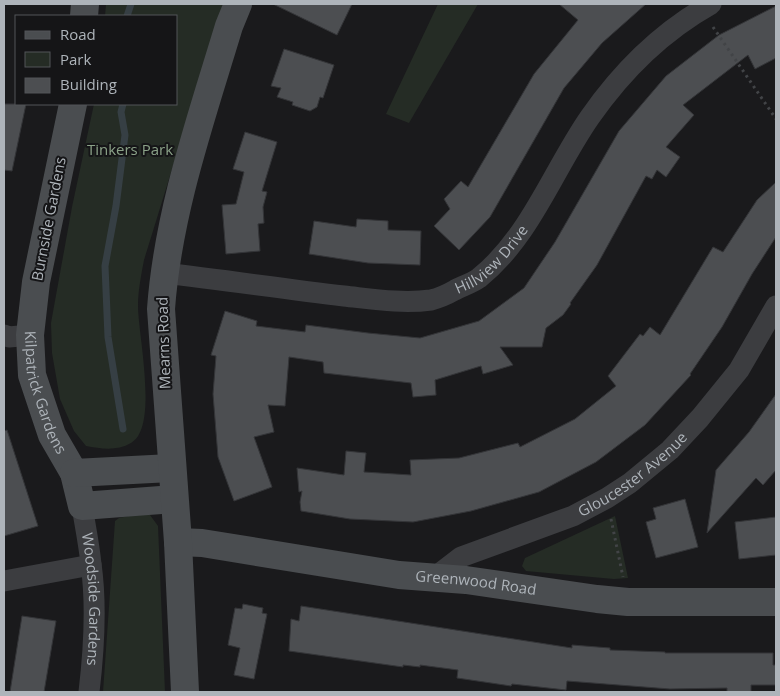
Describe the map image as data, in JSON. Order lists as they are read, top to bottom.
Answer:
{
  "streets": {
    "street": [
      "Burnside Gardens",
      "Hillview Drive",
      "Mearns Road",
      "Kilpatrick Gardens",
      "Gloucester Avenue",
      "Greenwood Road",
      "Woodside Gardens"
    ]
  },
  "crossings": [
    ["Burnside Gardens", "Kilpatrick Gardens"],
    ["Hillview Drive", "Mearns Road"],
    ["Mearns Road", "Kilpatrick Gardens"],
    ["Mearns Road", "Greenwood Road"],
    ["Kilpatrick Gardens", "Woodside Gardens"],
    ["Gloucester Avenue", "Greenwood Road"]
  ],
  "parks": ["Tinkers Park"],
  "legend": ["Road", "Park", "Building"]
}
